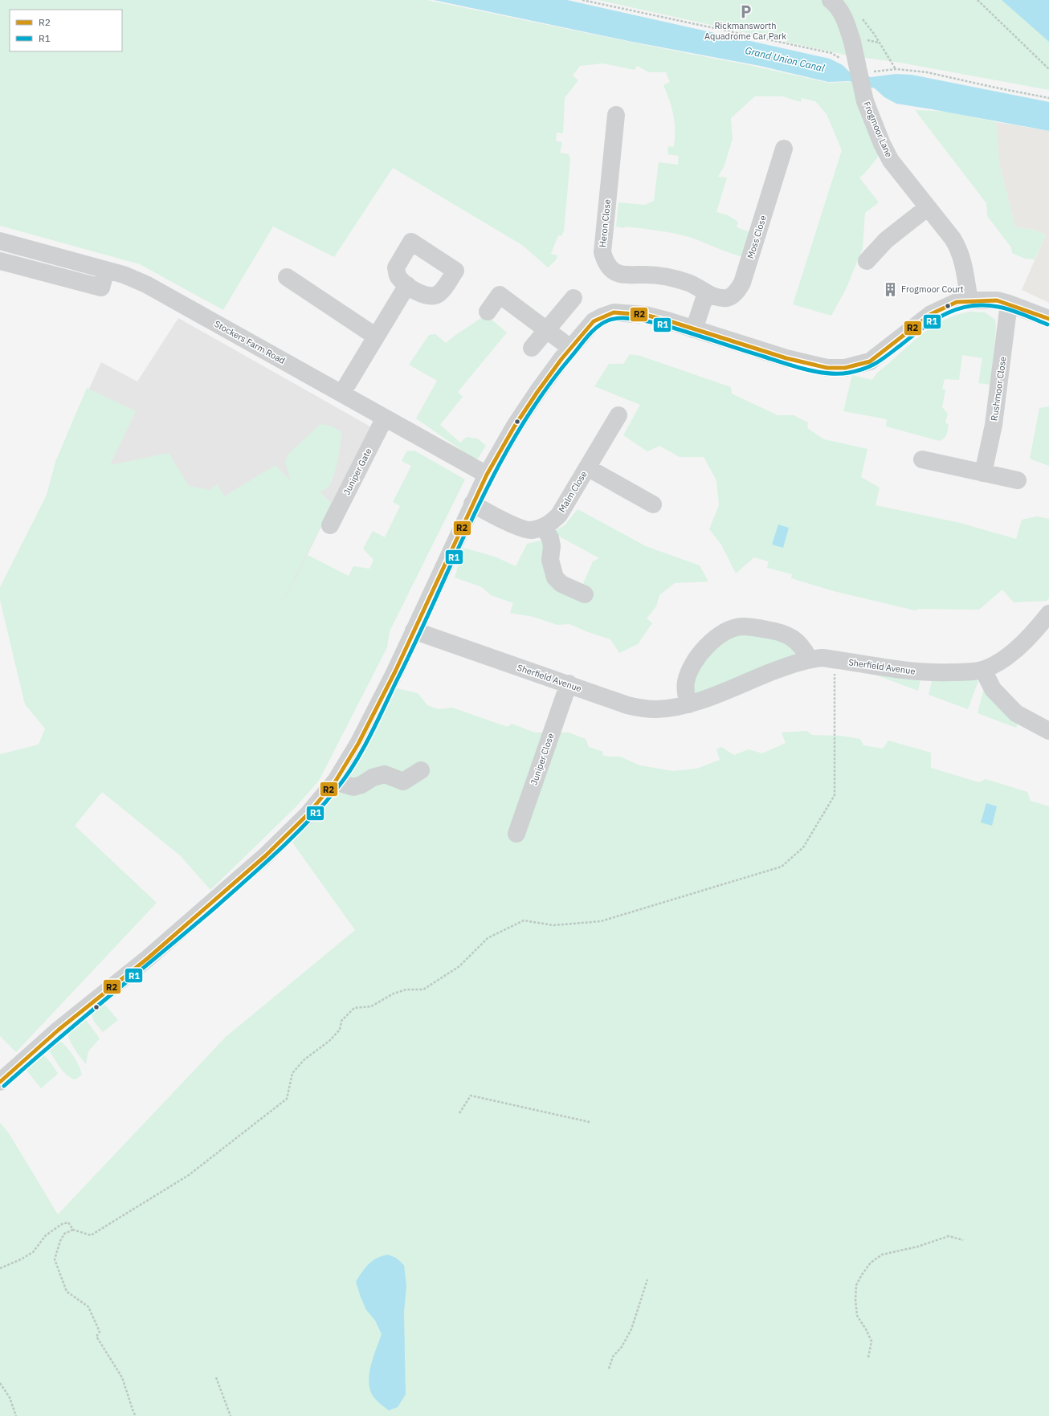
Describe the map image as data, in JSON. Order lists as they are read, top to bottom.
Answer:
{
  "streets": {
    "street": [
      "Frogmoor Lane",
      "Heron Close",
      "Moss Close",
      "Stockers Farm Road",
      "Rushmoor Close",
      "Juniper Gate",
      "Malm Close",
      "Sherfield Avenue",
      "Juniper Close"
    ]
  },
  "crossings": [
    ["Heron Close", "Moss Close"],
    ["Stockers Farm Road", "Juniper Gate"],
    ["Sherfield Avenue", "Juniper Close"]
  ],
  "water": ["Grand Union Canal"],
  "places": {
    "parking": ["Rickmansworth Aquadrome Car Park"],
    "building": ["Frogmoor Court"]
  },
  "lines": ["transit line R2", "transit line R1"],
  "legend": ["R2", "R1"]
}
